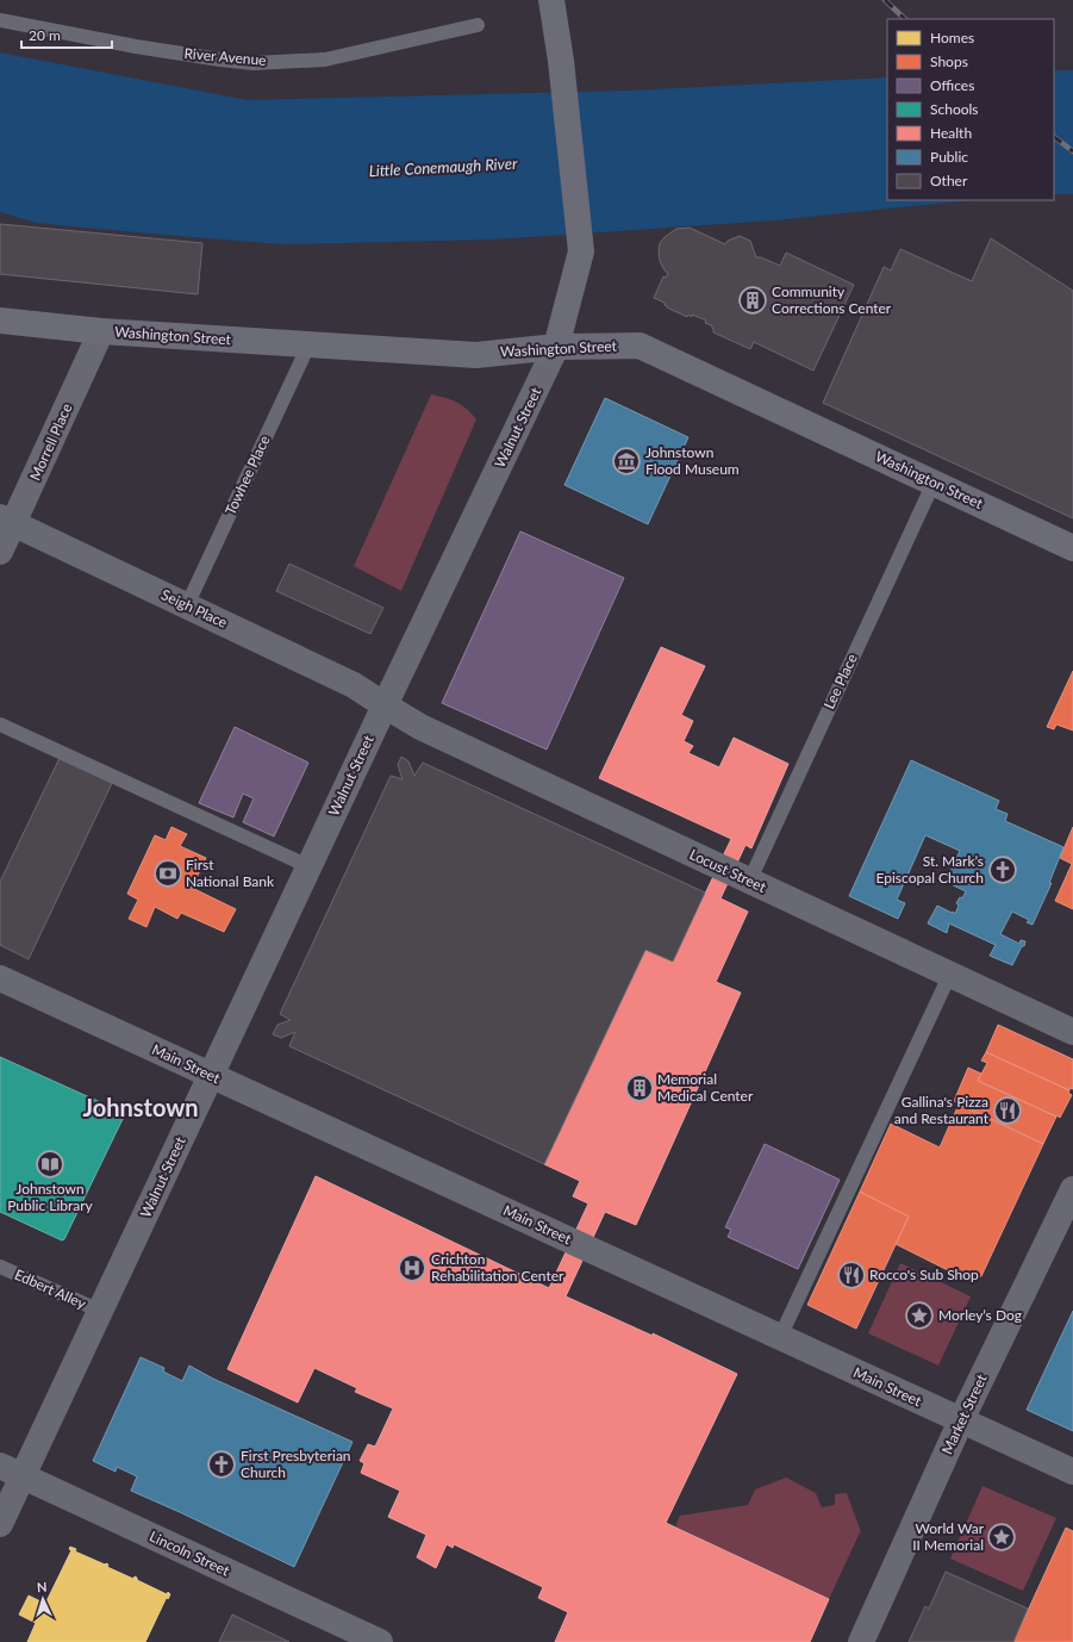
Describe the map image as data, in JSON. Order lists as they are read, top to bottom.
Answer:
{
  "streets": {
    "main road": ["Washington Street", "Walnut Street"],
    "street": [
      "Morrell Place",
      "Seigh Place",
      "Locust Street",
      "Main Street",
      "Market Street",
      "Lincoln Street"
    ],
    "lane": [
      "River Avenue",
      "Towhee Place",
      "Lee Place",
      "Edbert Alley"
    ]
  },
  "crossings": [
    ["Washington Street", "Walnut Street"],
    ["Washington Street", "Morrell Place"],
    ["Washington Street", "Towhee Place"],
    ["Washington Street", "Lee Place"],
    ["Walnut Street", "Seigh Place"],
    ["Walnut Street", "Locust Street"],
    ["Walnut Street", "Main Street"],
    ["Walnut Street", "Edbert Alley"],
    ["Walnut Street", "Lincoln Street"],
    ["Morrell Place", "Seigh Place"],
    ["Towhee Place", "Seigh Place"],
    ["Seigh Place", "Locust Street"],
    ["Lee Place", "Locust Street"],
    ["Main Street", "Market Street"]
  ],
  "districts": ["Johnstown"],
  "water": ["Little Conemaugh River"],
  "places": {
    "building": ["Community Corrections Center", "Memorial Medical Center"],
    "museum": ["Johnstown Flood Museum"],
    "church": ["St. Mark’s Episcopal Church", "First Presbyterian Church"],
    "bank": ["First National Bank"],
    "restaurant": ["Gallina's Pizza and Restaurant", "Rocco's Sub Shop"],
    "library": ["Johnstown Public Library"],
    "hospital": ["Crichton Rehabilitation Center"],
    "place": ["Morley’s Dog", "World War II Memorial"]
  },
  "legend": [
    "Homes",
    "Shops",
    "Offices",
    "Schools",
    "Health",
    "Public",
    "Other"
  ],
  "scale_bar": "20 m",
  "north": "top"
}
